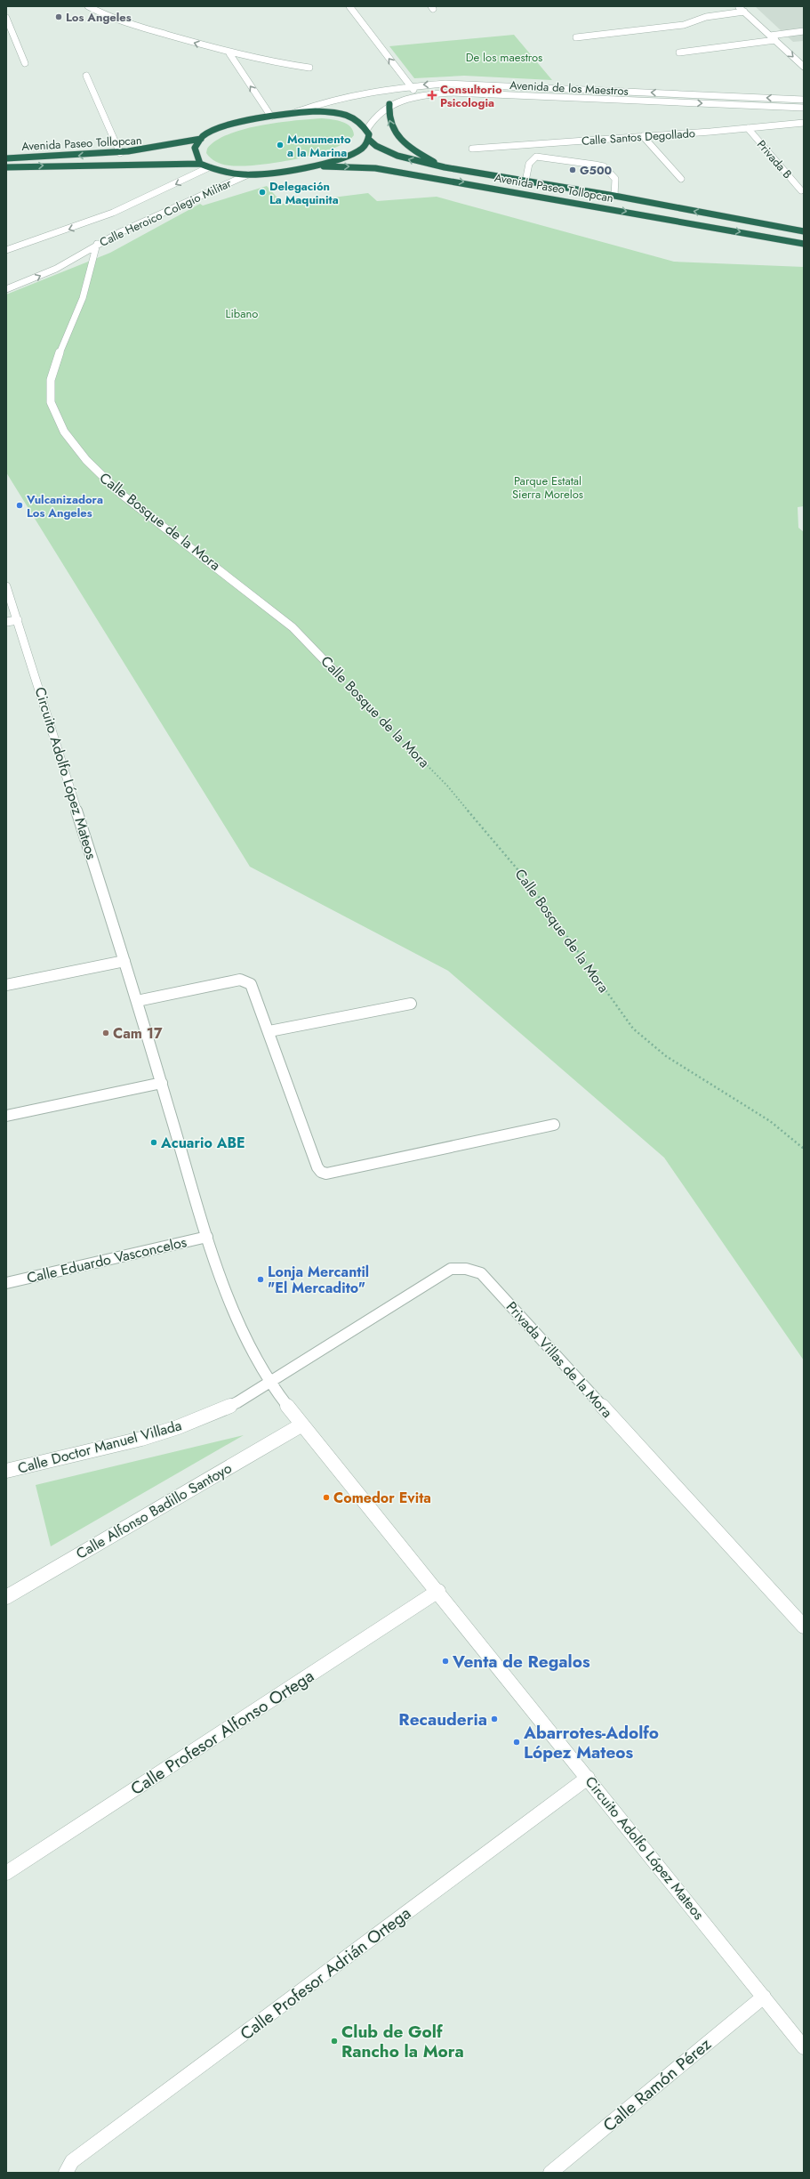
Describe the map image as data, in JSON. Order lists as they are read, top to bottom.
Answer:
{
  "streets": {
    "highway": ["Avenida Paseo Tollopcan"],
    "street": [
      "Avenida de los Maestros",
      "Calle Santos Degollado",
      "Privada B",
      "Calle Heroico Colegio Militar",
      "Calle Bosque de la Mora",
      "Circuito Adolfo López Mateos",
      "Calle Eduardo Vasconcelos",
      "Privada Villas de la Mora",
      "Calle Doctor Manuel Villada",
      "Calle Alfonso Badillo Santoyo",
      "Calle Profesor Alfonso Ortega",
      "Calle Profesor Adrián Ortega",
      "Calle Ramón Pérez"
    ]
  },
  "crossings": [
    ["Avenida de los Maestros", "Avenida Paseo Tollopcan"],
    ["Calle Santos Degollado", "Privada B"],
    ["Calle Heroico Colegio Militar", "Calle Bosque de la Mora"],
    ["Circuito Adolfo López Mateos", "Calle Eduardo Vasconcelos"],
    ["Circuito Adolfo López Mateos", "Privada Villas de la Mora"],
    ["Circuito Adolfo López Mateos", "Calle Doctor Manuel Villada"],
    ["Circuito Adolfo López Mateos", "Calle Alfonso Badillo Santoyo"],
    ["Circuito Adolfo López Mateos", "Calle Profesor Alfonso Ortega"],
    ["Circuito Adolfo López Mateos", "Calle Profesor Adrián Ortega"],
    ["Circuito Adolfo López Mateos", "Calle Ramón Pérez"],
    ["Privada Villas de la Mora", "Calle Doctor Manuel Villada"]
  ],
  "parks": ["De los maestros", "Libano", "Parque Estatal Sierra Morelos"],
  "places": {
    "other": [
      "Los Angeles",
      "Monumento a la Marina",
      "G500",
      "Delegación La Maquinita",
      "Vulcanizadora Los Angeles",
      "Cam 17",
      "Acuario ABE",
      "Lonja Mercantil \"El Mercadito\"",
      "Comedor Evita",
      "Venta de Regalos",
      "Recauderia",
      "Abarrotes-Adolfo López Mateos",
      "Club de Golf Rancho la Mora"
    ],
    "health": ["Consultorio Psicologia"]
  }
}
